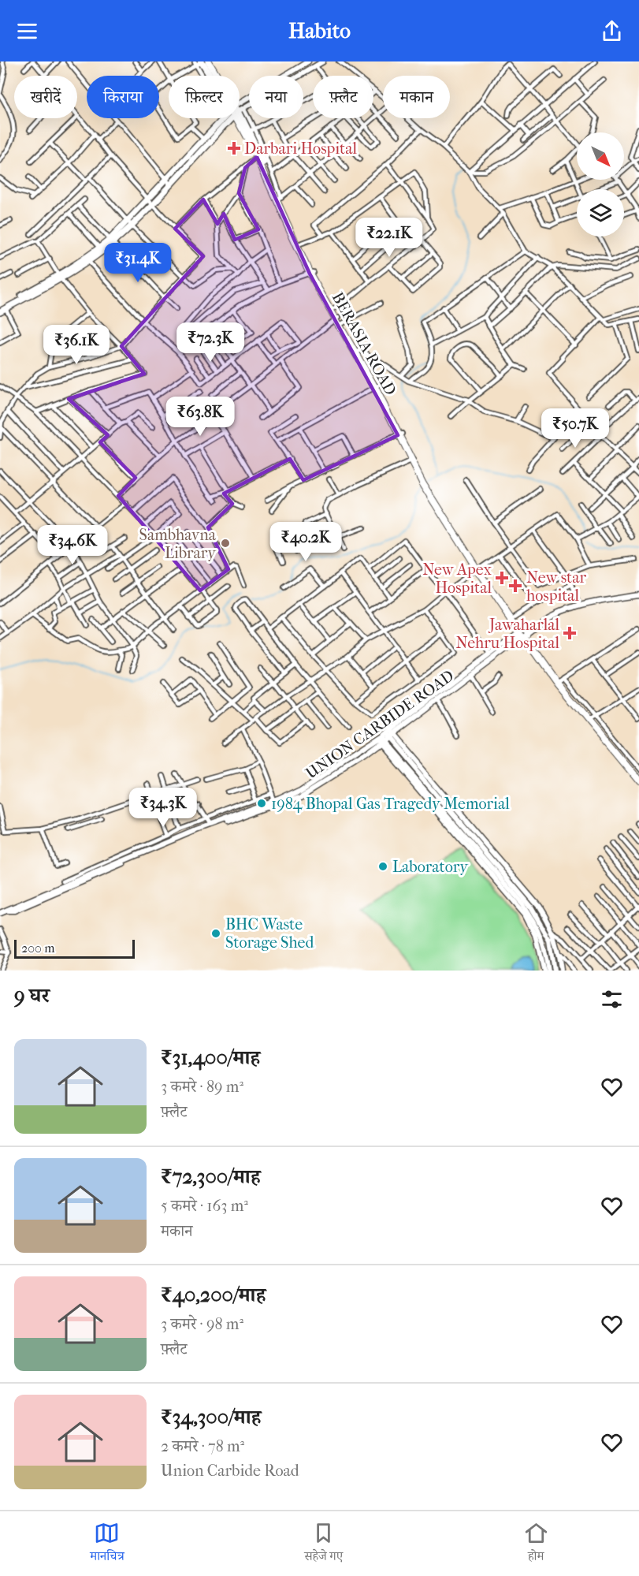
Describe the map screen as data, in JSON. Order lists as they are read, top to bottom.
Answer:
{
  "streets": {
    "main road": ["BERASIA ROAD"],
    "street": ["UNION CARBIDE ROAD"]
  },
  "crossings": [
    ["BERASIA ROAD", "UNION CARBIDE ROAD"]
  ],
  "places": {
    "health": [
      "Darbari Hospital",
      "New Apex Hospital",
      "New star hospital",
      "Jawaharlal Nehru Hospital"
    ],
    "other": [
      "Sambhavna Library",
      "1984 Bhopal Gas Tragedy Memorial",
      "Laboratory",
      "BHC Waste Storage Shed"
    ]
  },
  "scale_bar": "200 m",
  "north": "bottom right",
  "page": {
    "header": "Habito",
    "chip": [
      "खरीदें",
      "किराया",
      "फ़िल्टर",
      "नया",
      "फ़्लैट",
      "मकान"
    ],
    "price": [
      "₹22.1K",
      "₹31.4K",
      "₹72.3K",
      "₹36.1K",
      "₹63.8K",
      "₹50.7K",
      "₹40.2K",
      "₹34.6K",
      "₹34.3K"
    ],
    "scale": "200 m",
    "heading": "9 घर",
    "list": [
      {
        "name": "₹31,400/माह",
        "note": "3 कमरे · 89 m² · फ़्लैट"
      },
      {
        "name": "₹72,300/माह",
        "note": "5 कमरे · 163 m² · मकान"
      },
      {
        "name": "₹40,200/माह",
        "note": "3 कमरे · 98 m² · फ़्लैट"
      },
      {
        "name": "₹34,300/माह",
        "note": "2 कमरे · 78 m² · Union Carbide Road"
      }
    ],
    "tabs": ["मानचित्र", "सहेजे गए", "होम"]
  }
}
